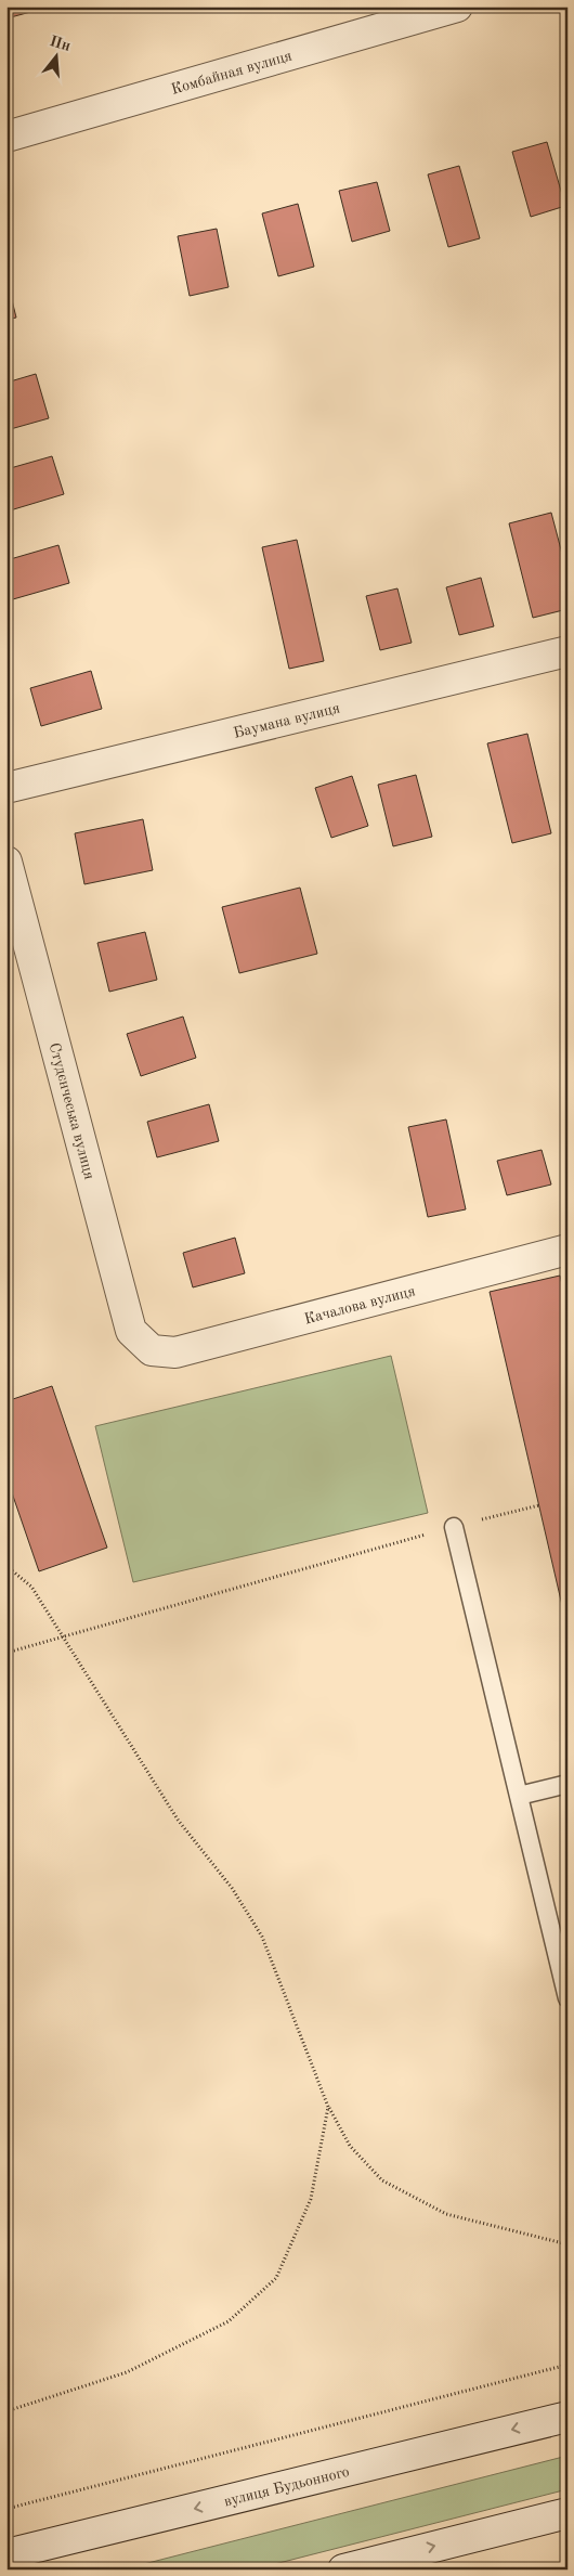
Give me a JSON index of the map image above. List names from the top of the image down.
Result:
{
  "streets": {
    "street": [
      "Комбайная вулиця",
      "Баумана вулиця",
      "Студєнчеська вулиця",
      "Качалова вулиця",
      "вулиця Будьонного"
    ]
  },
  "crossings": [
    ["Студєнчеська вулиця", "Качалова вулиця"]
  ],
  "north": "top"
}
